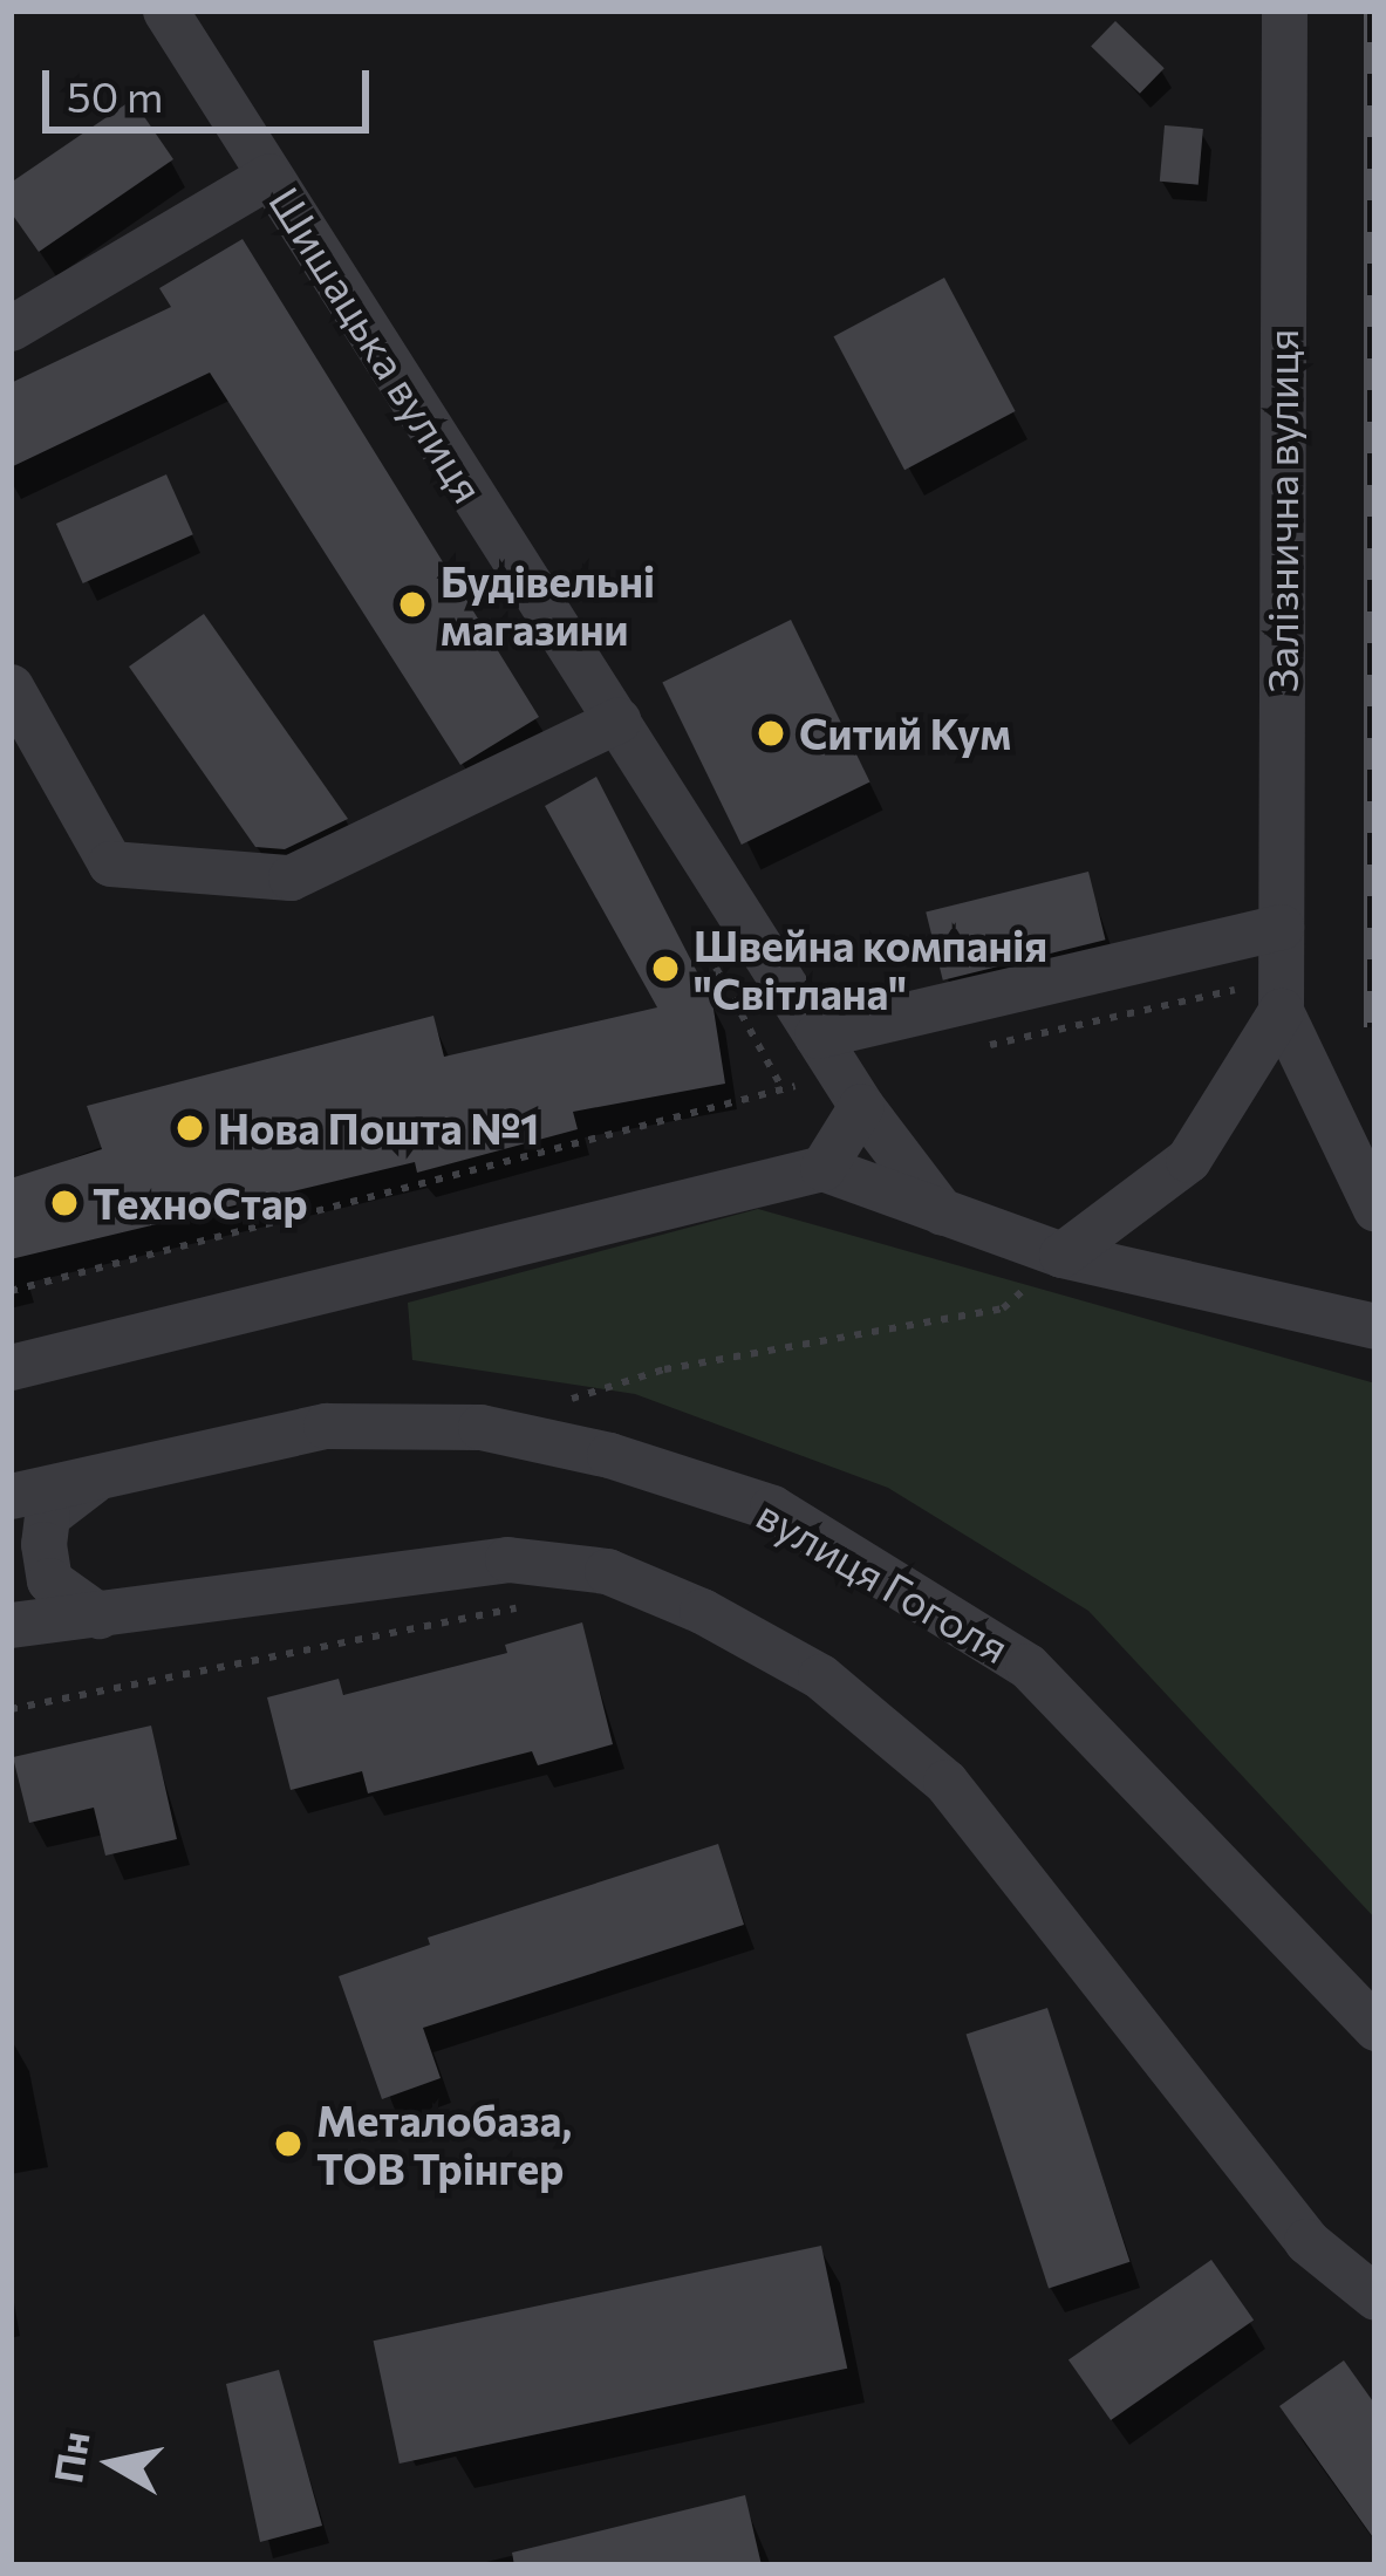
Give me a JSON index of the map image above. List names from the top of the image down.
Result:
{
  "streets": {
    "street": ["Шишацька вулиця", "Залізнична вулиця", "вулиця Гоголя"]
  },
  "places": [
    "Будівельні магазини",
    "Ситий Кум",
    "Швейна компанія \"Світлана\"",
    "Нова Пошта №1",
    "ТехноСтар",
    "Металобаза, ТОВ Трінгер"
  ],
  "scale_bar": "50 m",
  "north": "left"
}
